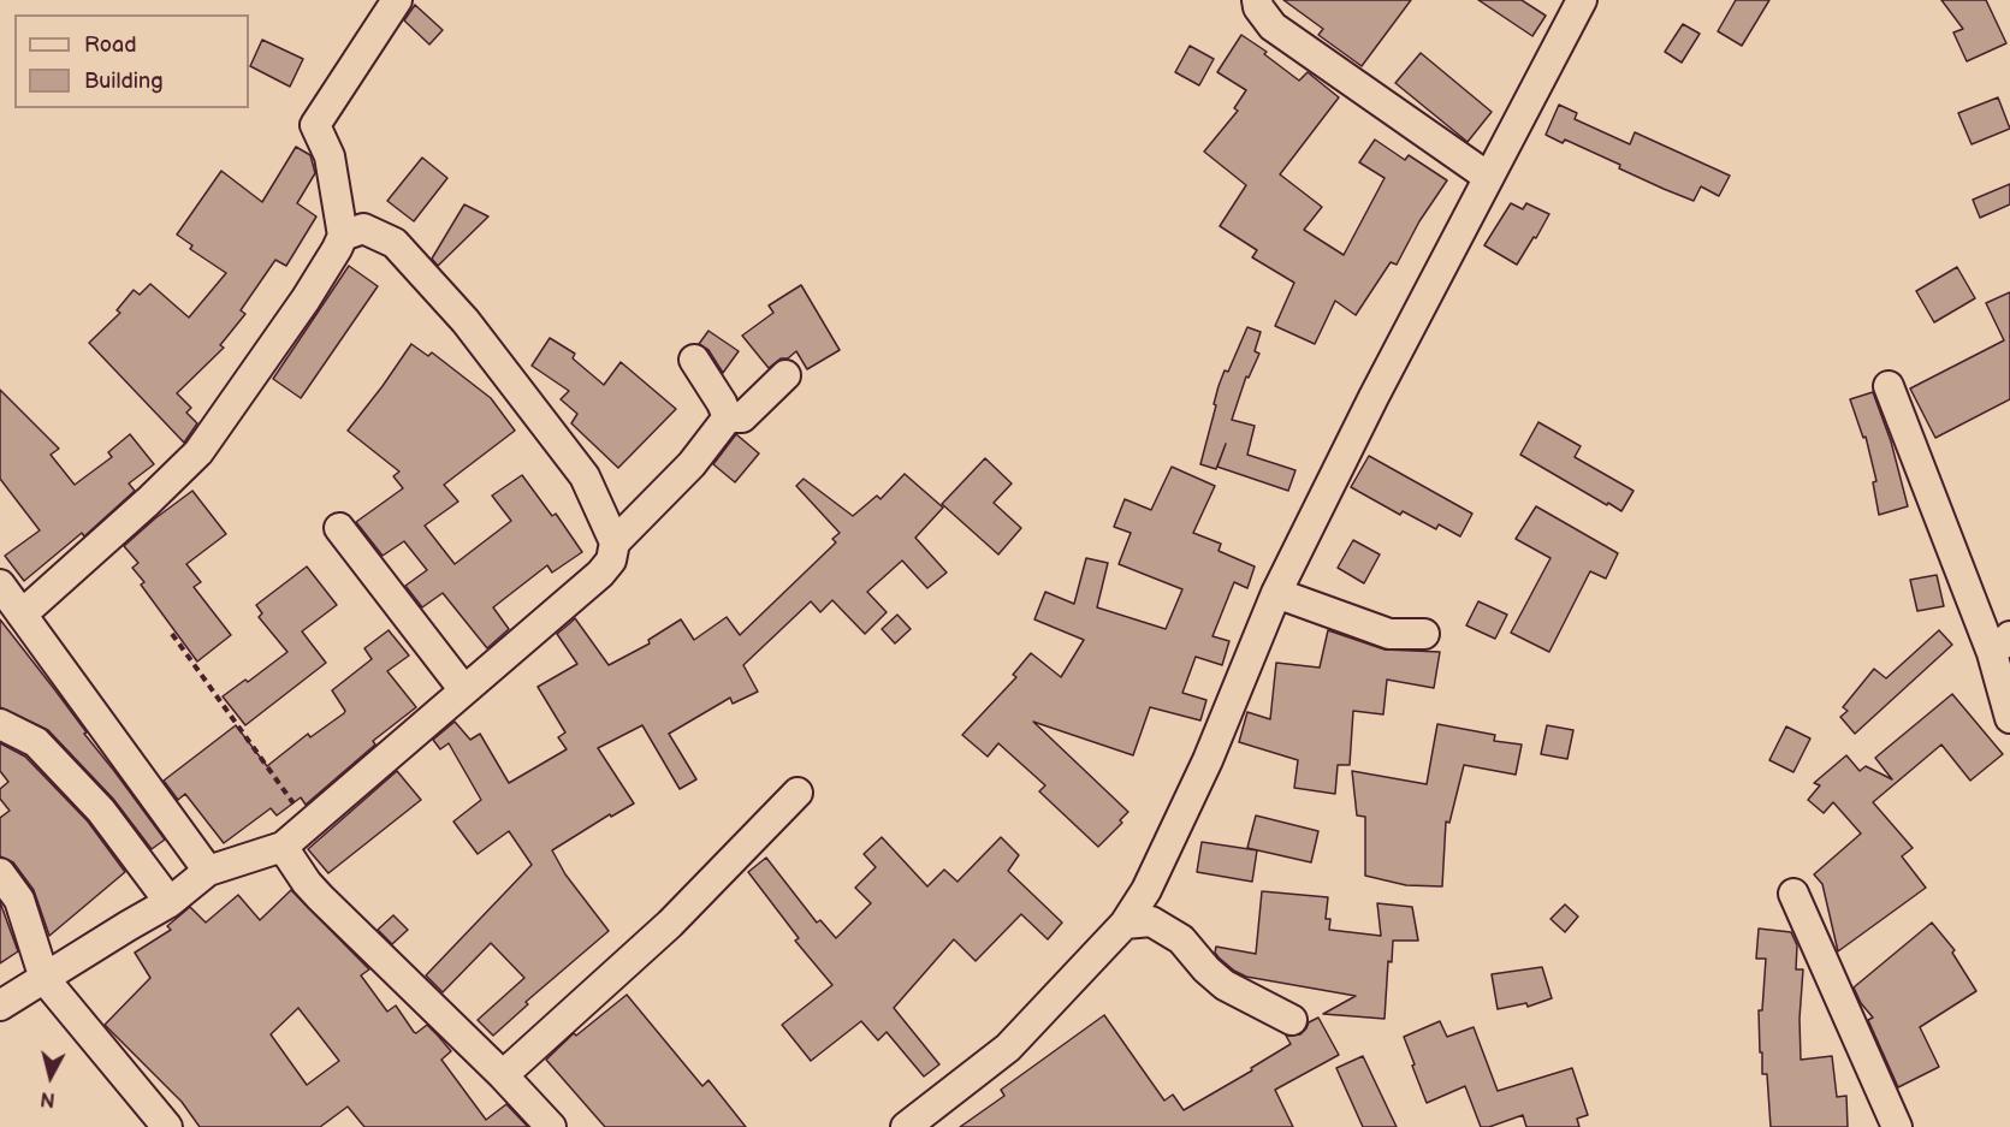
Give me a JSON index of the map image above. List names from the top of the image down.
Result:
{
  "legend": ["Road", "Building"],
  "north": "bottom"
}
